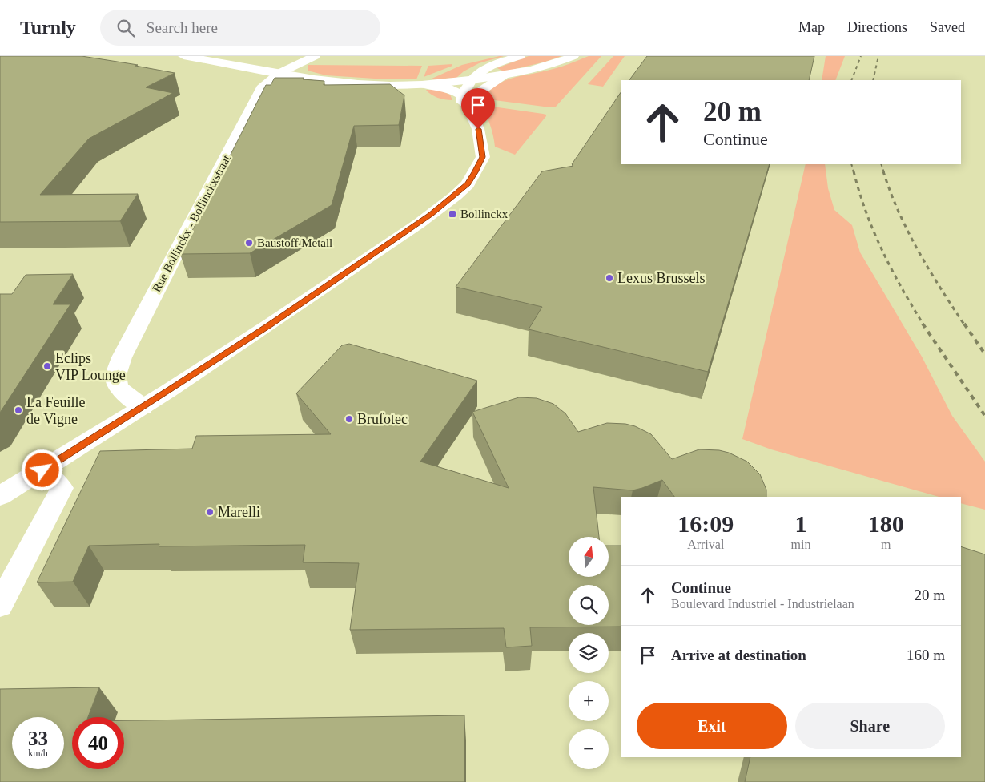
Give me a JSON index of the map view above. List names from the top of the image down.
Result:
{
  "streets": {
    "main road": ["Rue Bollinckx - Bollinckxstraat"]
  },
  "places": {
    "transit": ["Bollinckx"],
    "other": [
      "Baustoff Metall",
      "Lexus Brussels",
      "Eclips VIP Lounge",
      "La Feuille de Vigne",
      "Brufotec",
      "Marelli"
    ]
  },
  "north": "top",
  "page": {
    "header": "Turnly",
    "search": "Search here",
    "nav": ["Map", "Directions", "Saved"],
    "turn": ["20 m", "Continue"],
    "eta": [
      "16:09",
      "Arrival",
      "1",
      "min",
      "180",
      "m"
    ],
    "map_buttons": ["+", "−"],
    "list": [
      {
        "name": "Continue",
        "note": "Boulevard Industriel - Industrielaan",
        "value": "20 m"
      },
      {
        "name": "Arrive at destination",
        "value": "160 m"
      }
    ],
    "buttons": ["Exit", "Share"],
    "speed": "33 km/h",
    "limit": "40"
  }
}
